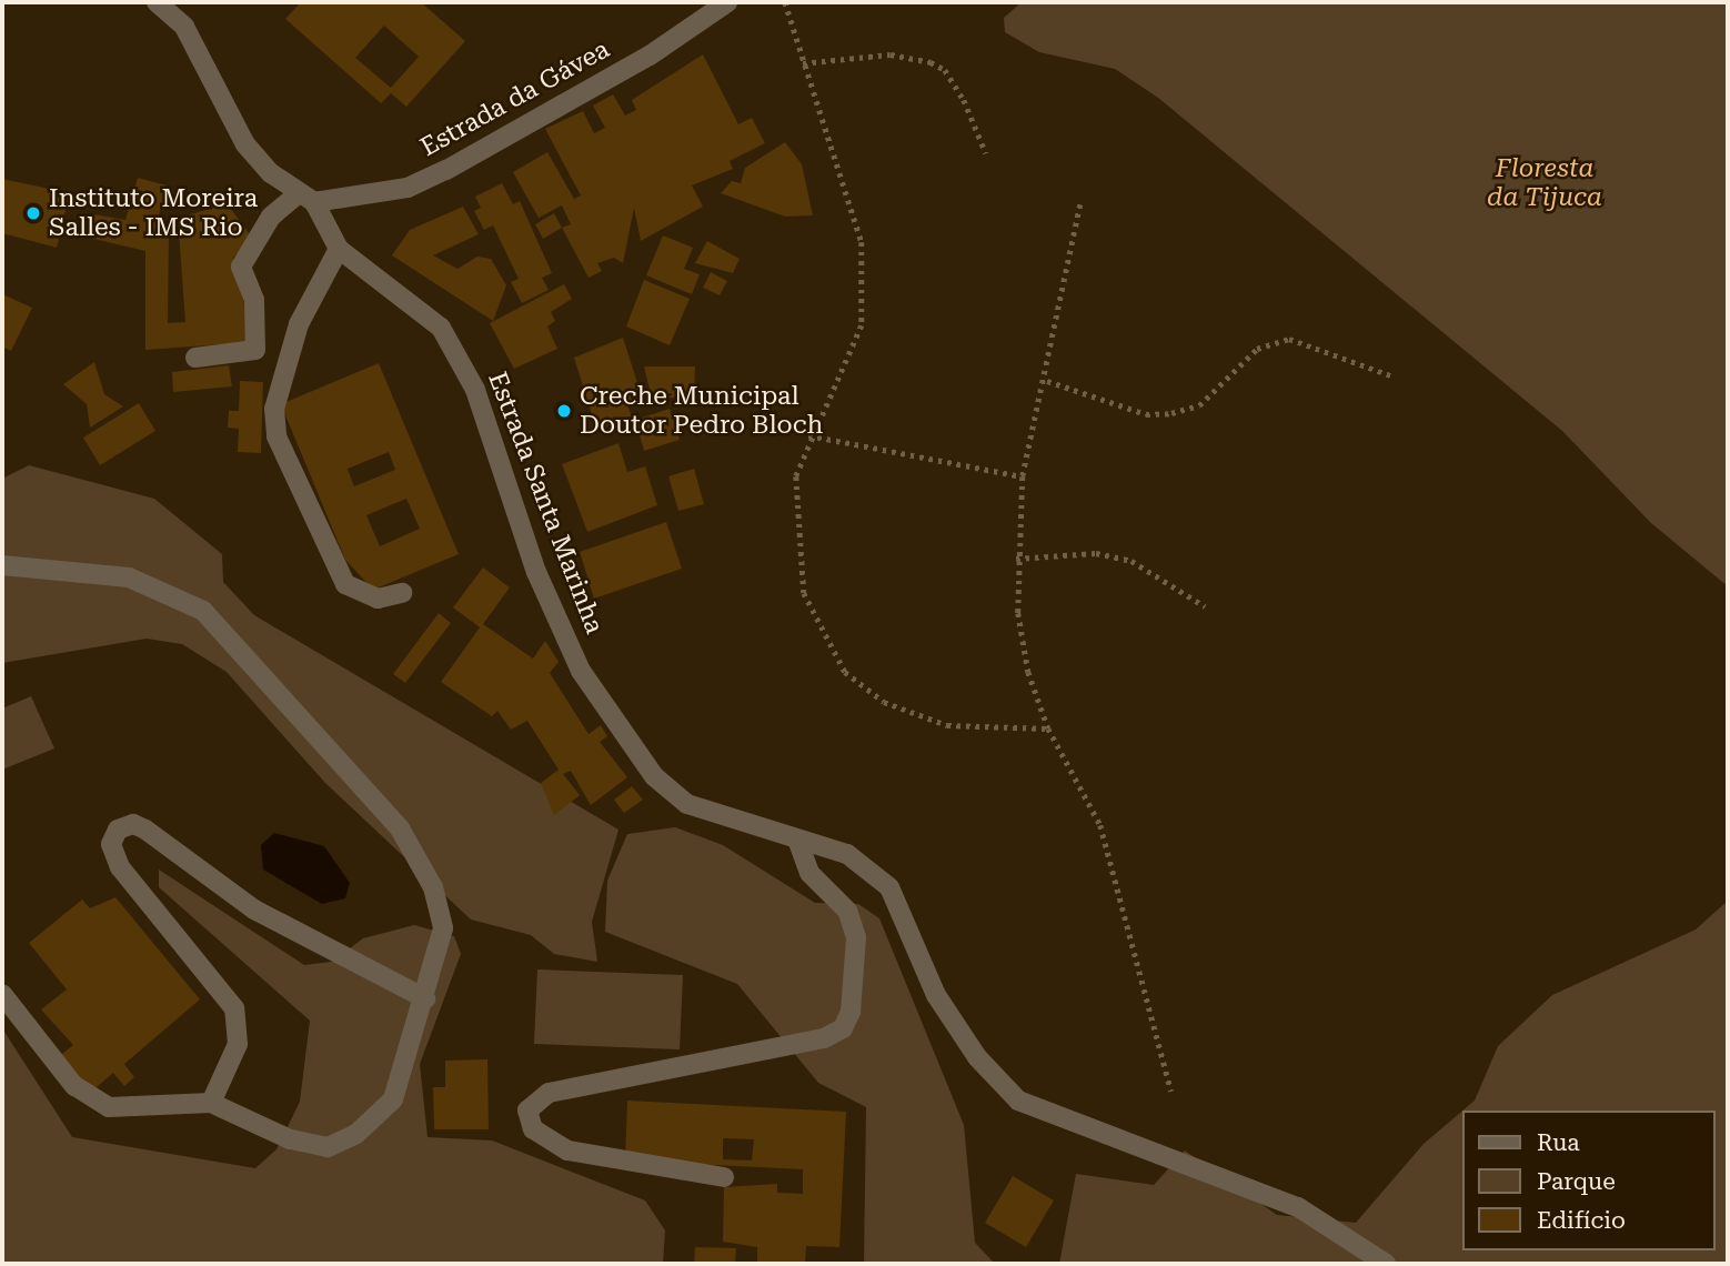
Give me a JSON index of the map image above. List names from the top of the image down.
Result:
{
  "streets": {
    "street": ["Estrada da Gávea", "Estrada Santa Marinha"]
  },
  "crossings": [
    ["Estrada da Gávea", "Estrada Santa Marinha"]
  ],
  "parks": ["Floresta da Tijuca"],
  "places": ["Instituto Moreira Salles - IMS Rio", "Creche Municipal Doutor Pedro Bloch"],
  "legend": ["Rua", "Parque", "Edifício"]
}
